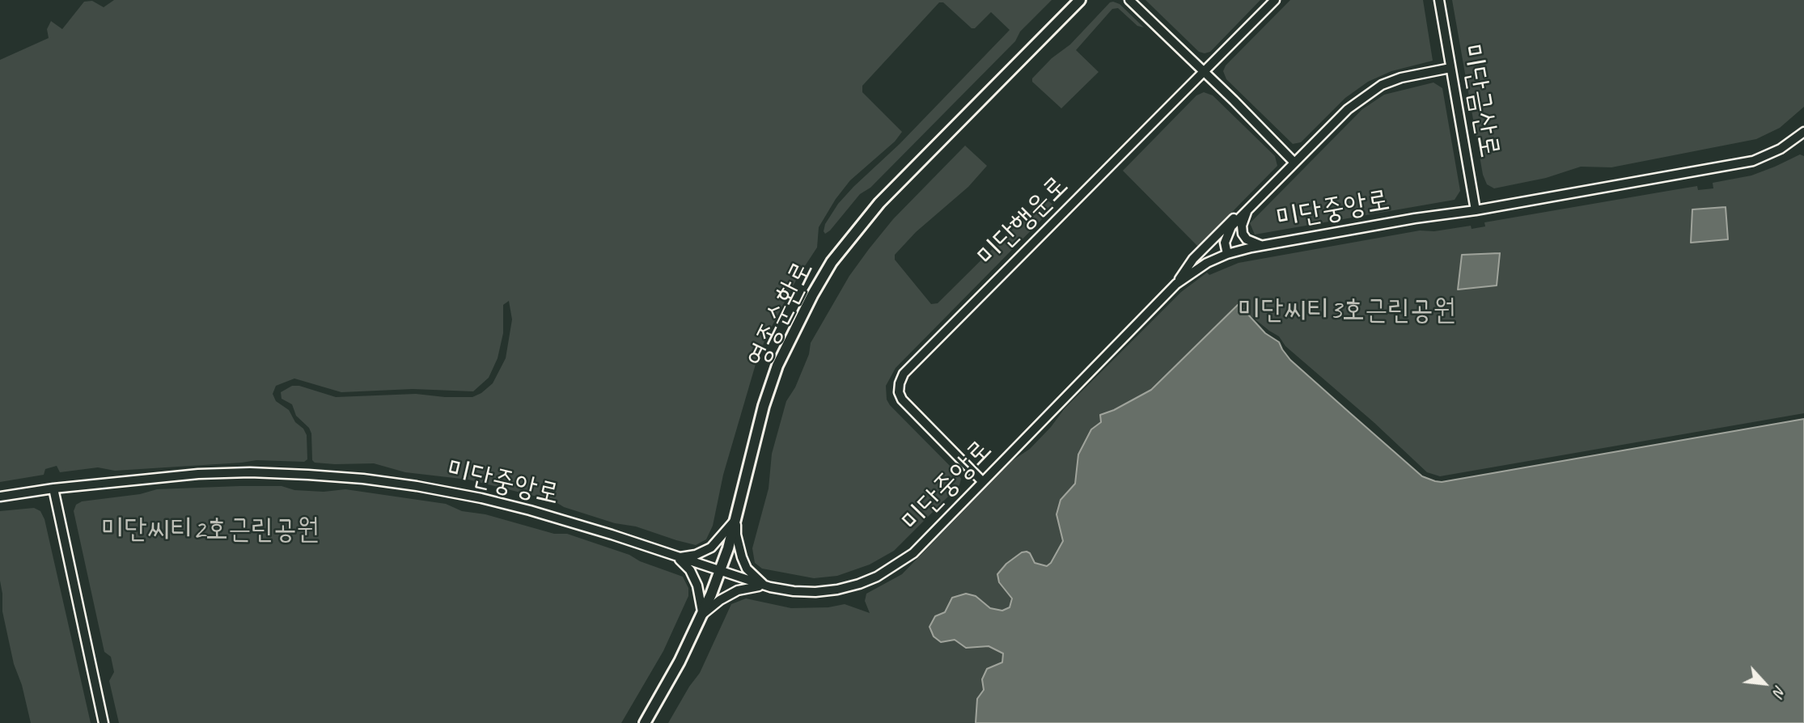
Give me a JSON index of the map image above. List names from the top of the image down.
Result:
{
  "streets": {
    "main road": ["영종순환로"],
    "street": ["미단금산로", "미단중앙로", "미단행운로"]
  },
  "crossings": [
    ["미단금산로", "미단중앙로"],
    ["미단중앙로", "미단행운로"],
    ["미단중앙로", "영종순환로"]
  ],
  "parks": ["미단씨티3호근린공원", "미단씨티2호근린공원"],
  "north": "bottom right"
}
